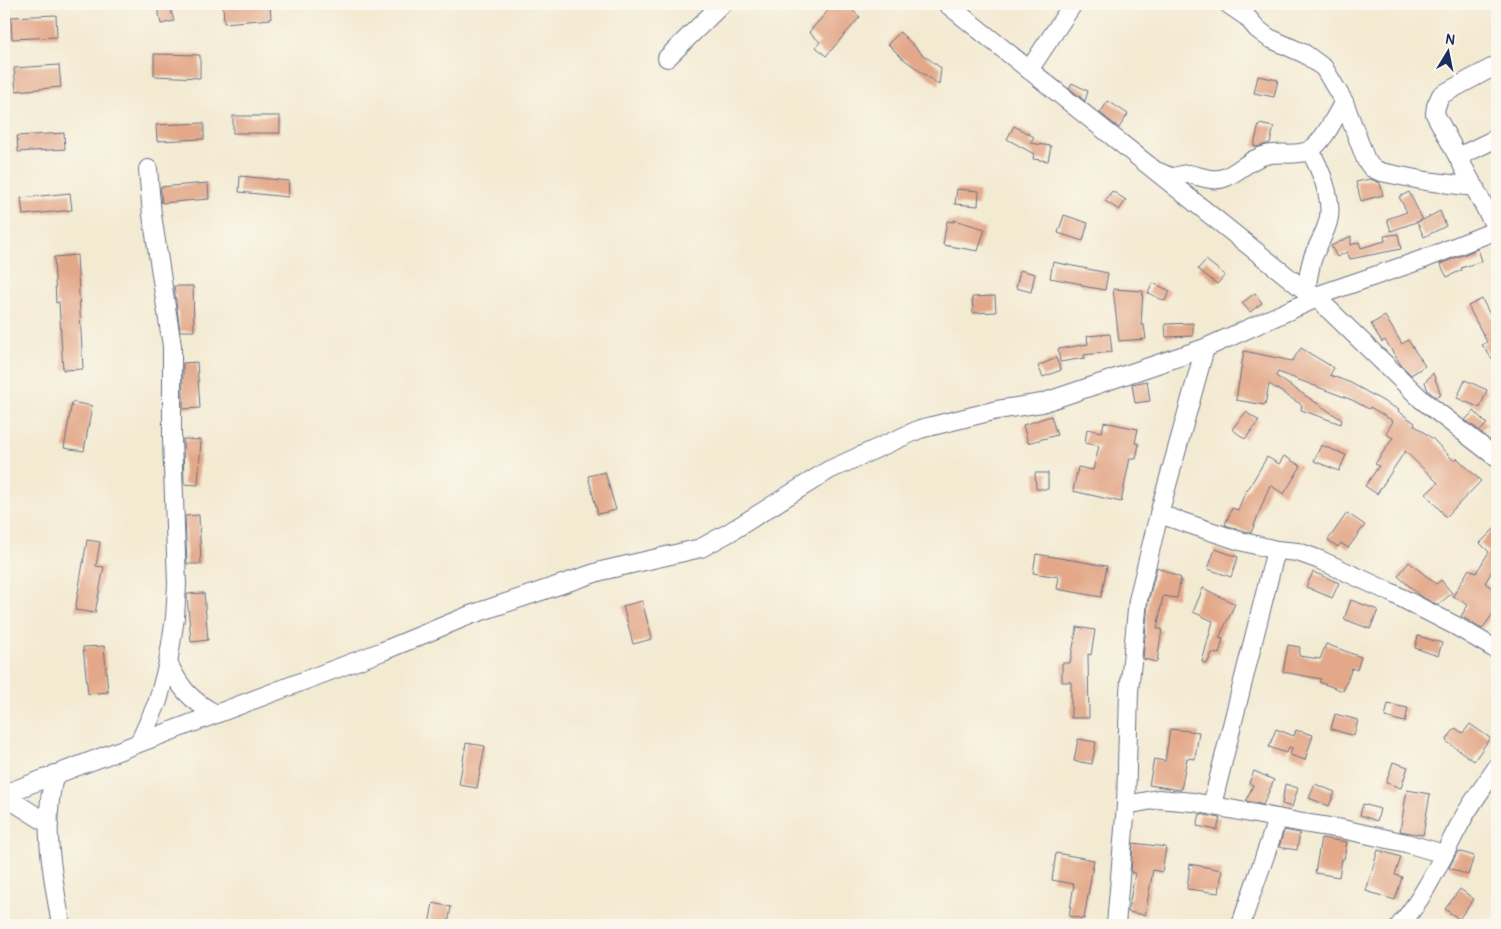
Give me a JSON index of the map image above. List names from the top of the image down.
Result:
{
  "north": "top"
}
